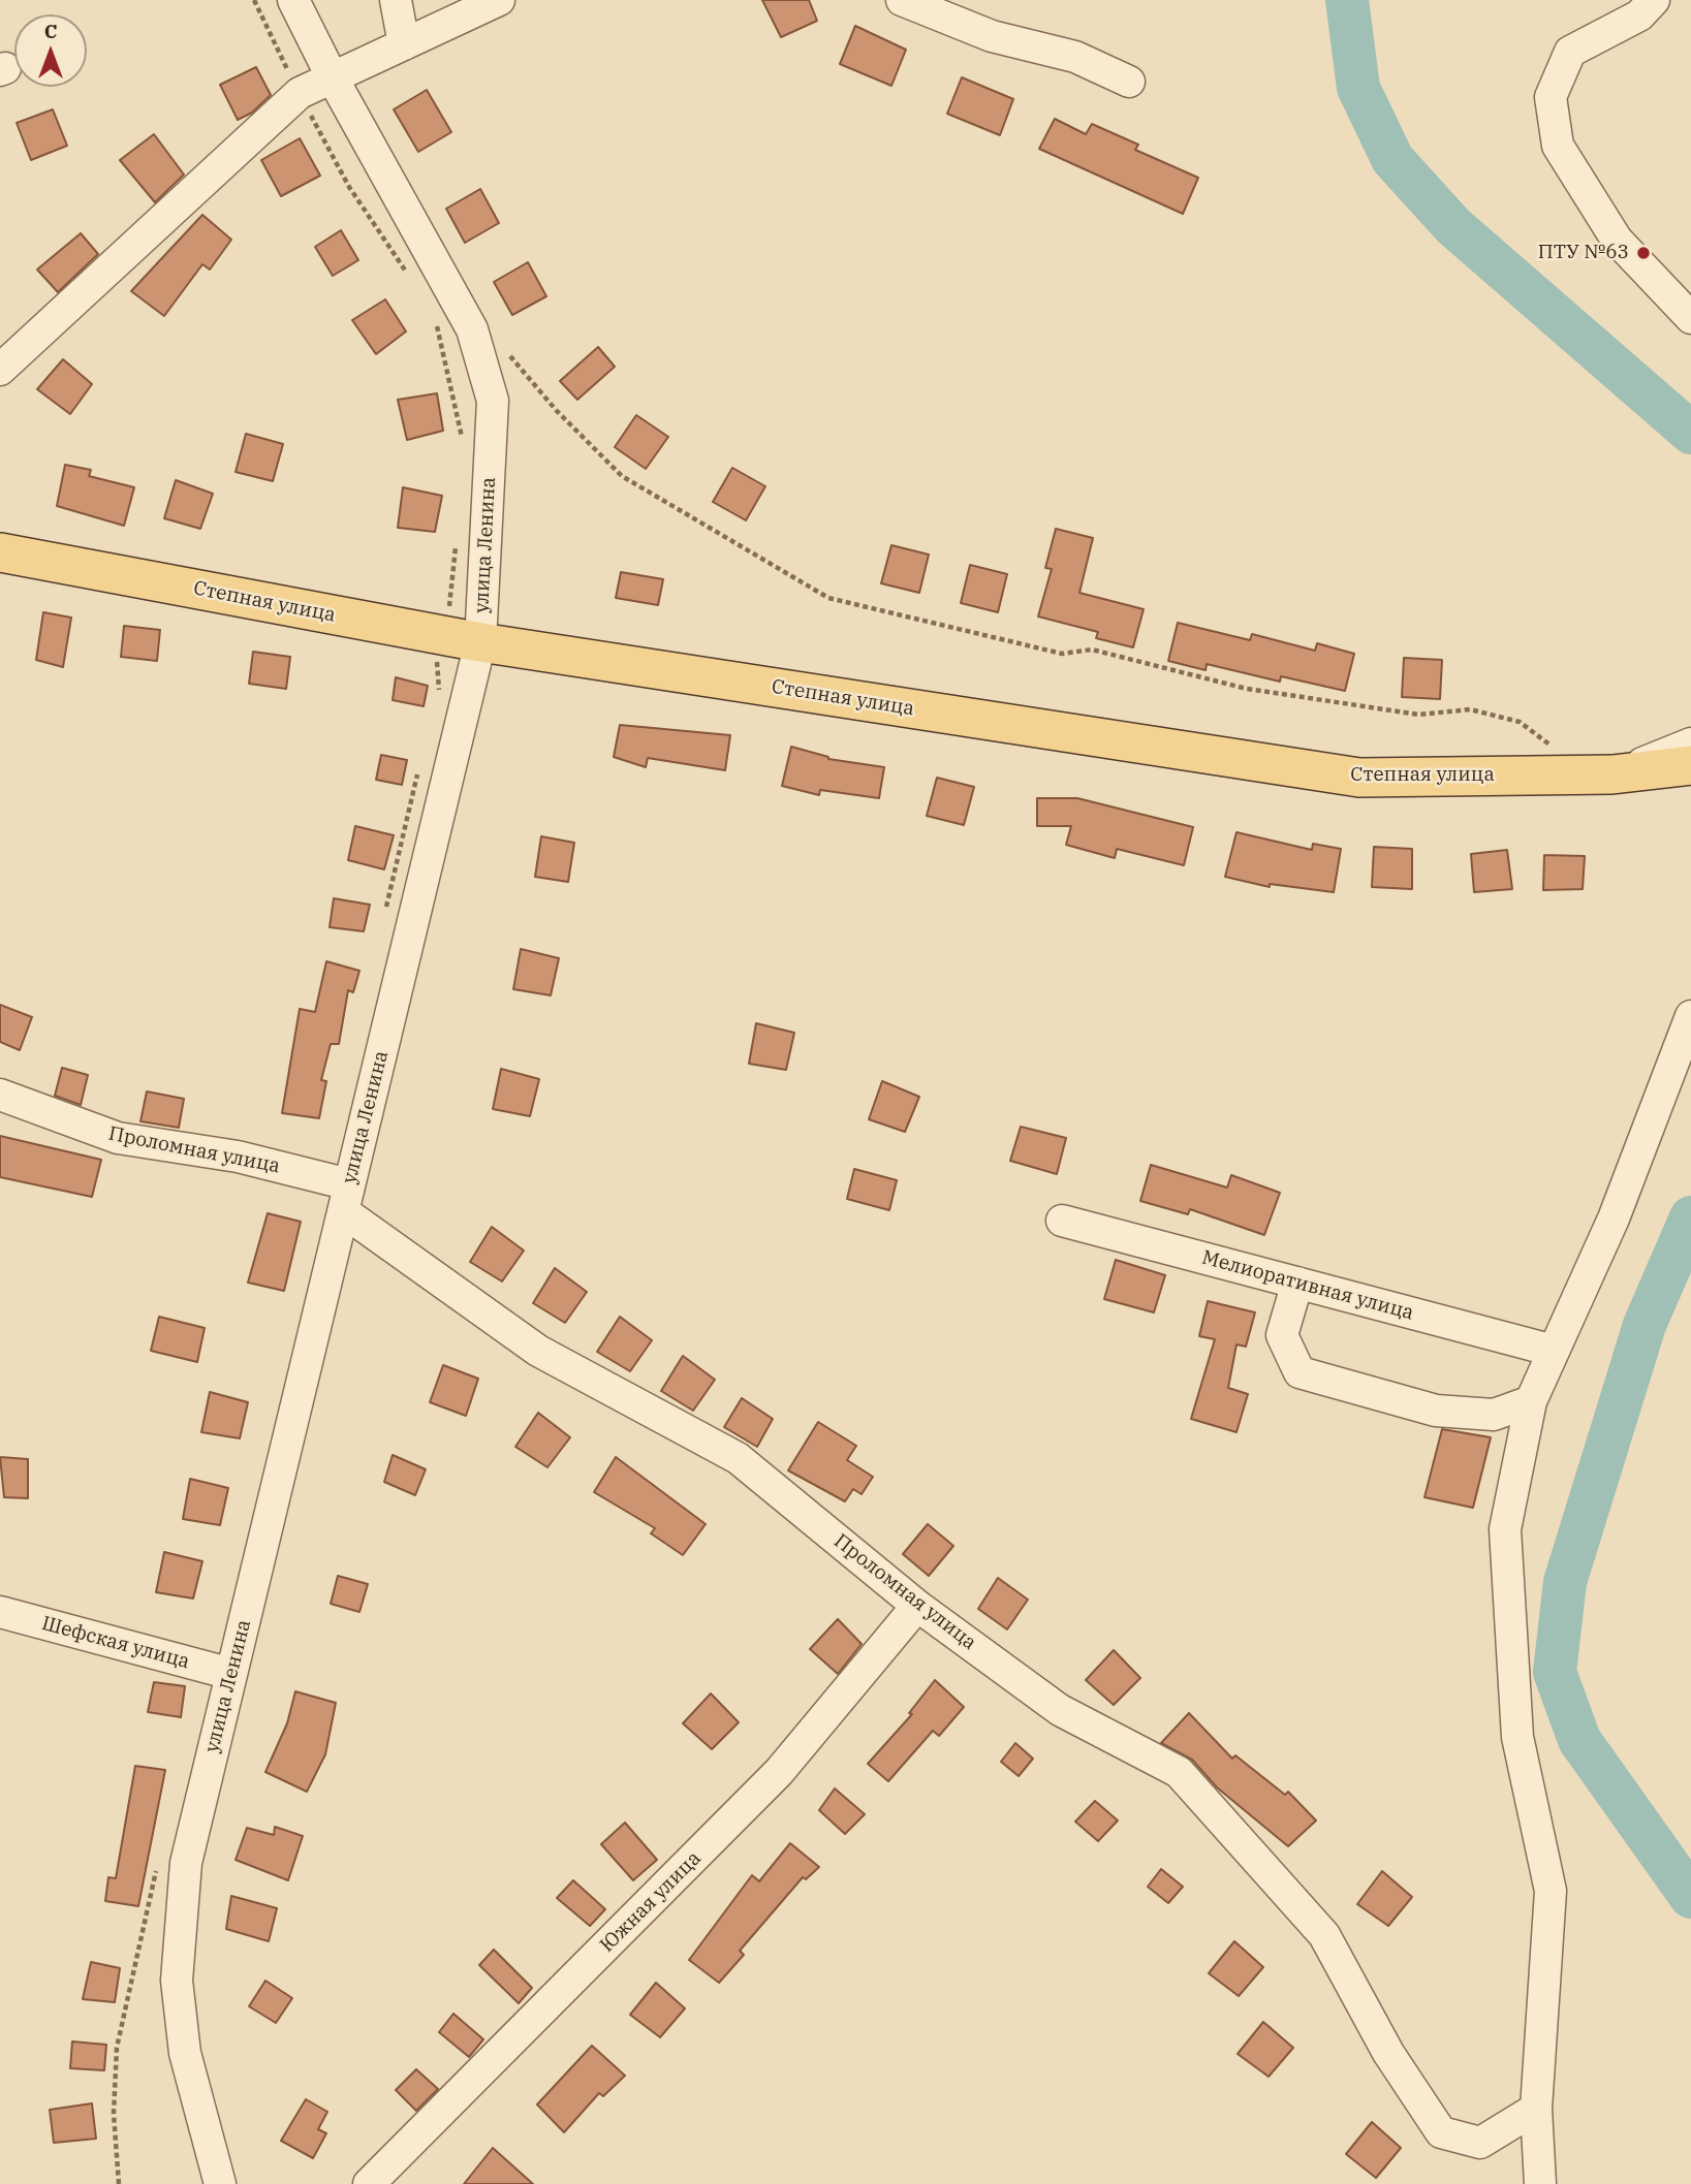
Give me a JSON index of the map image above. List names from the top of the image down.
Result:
{
  "streets": {
    "main road": ["Степная улица"],
    "street": [
      "улица Ленина",
      "Проломная улица",
      "Мелиоративная улица",
      "Шефская улица",
      "Южная улица"
    ]
  },
  "crossings": [
    ["улица Ленина", "Степная улица"],
    ["улица Ленина", "Проломная улица"],
    ["улица Ленина", "Шефская улица"],
    ["Проломная улица", "Южная улица"]
  ],
  "places": ["ПТУ №63"],
  "north": "top"
}
